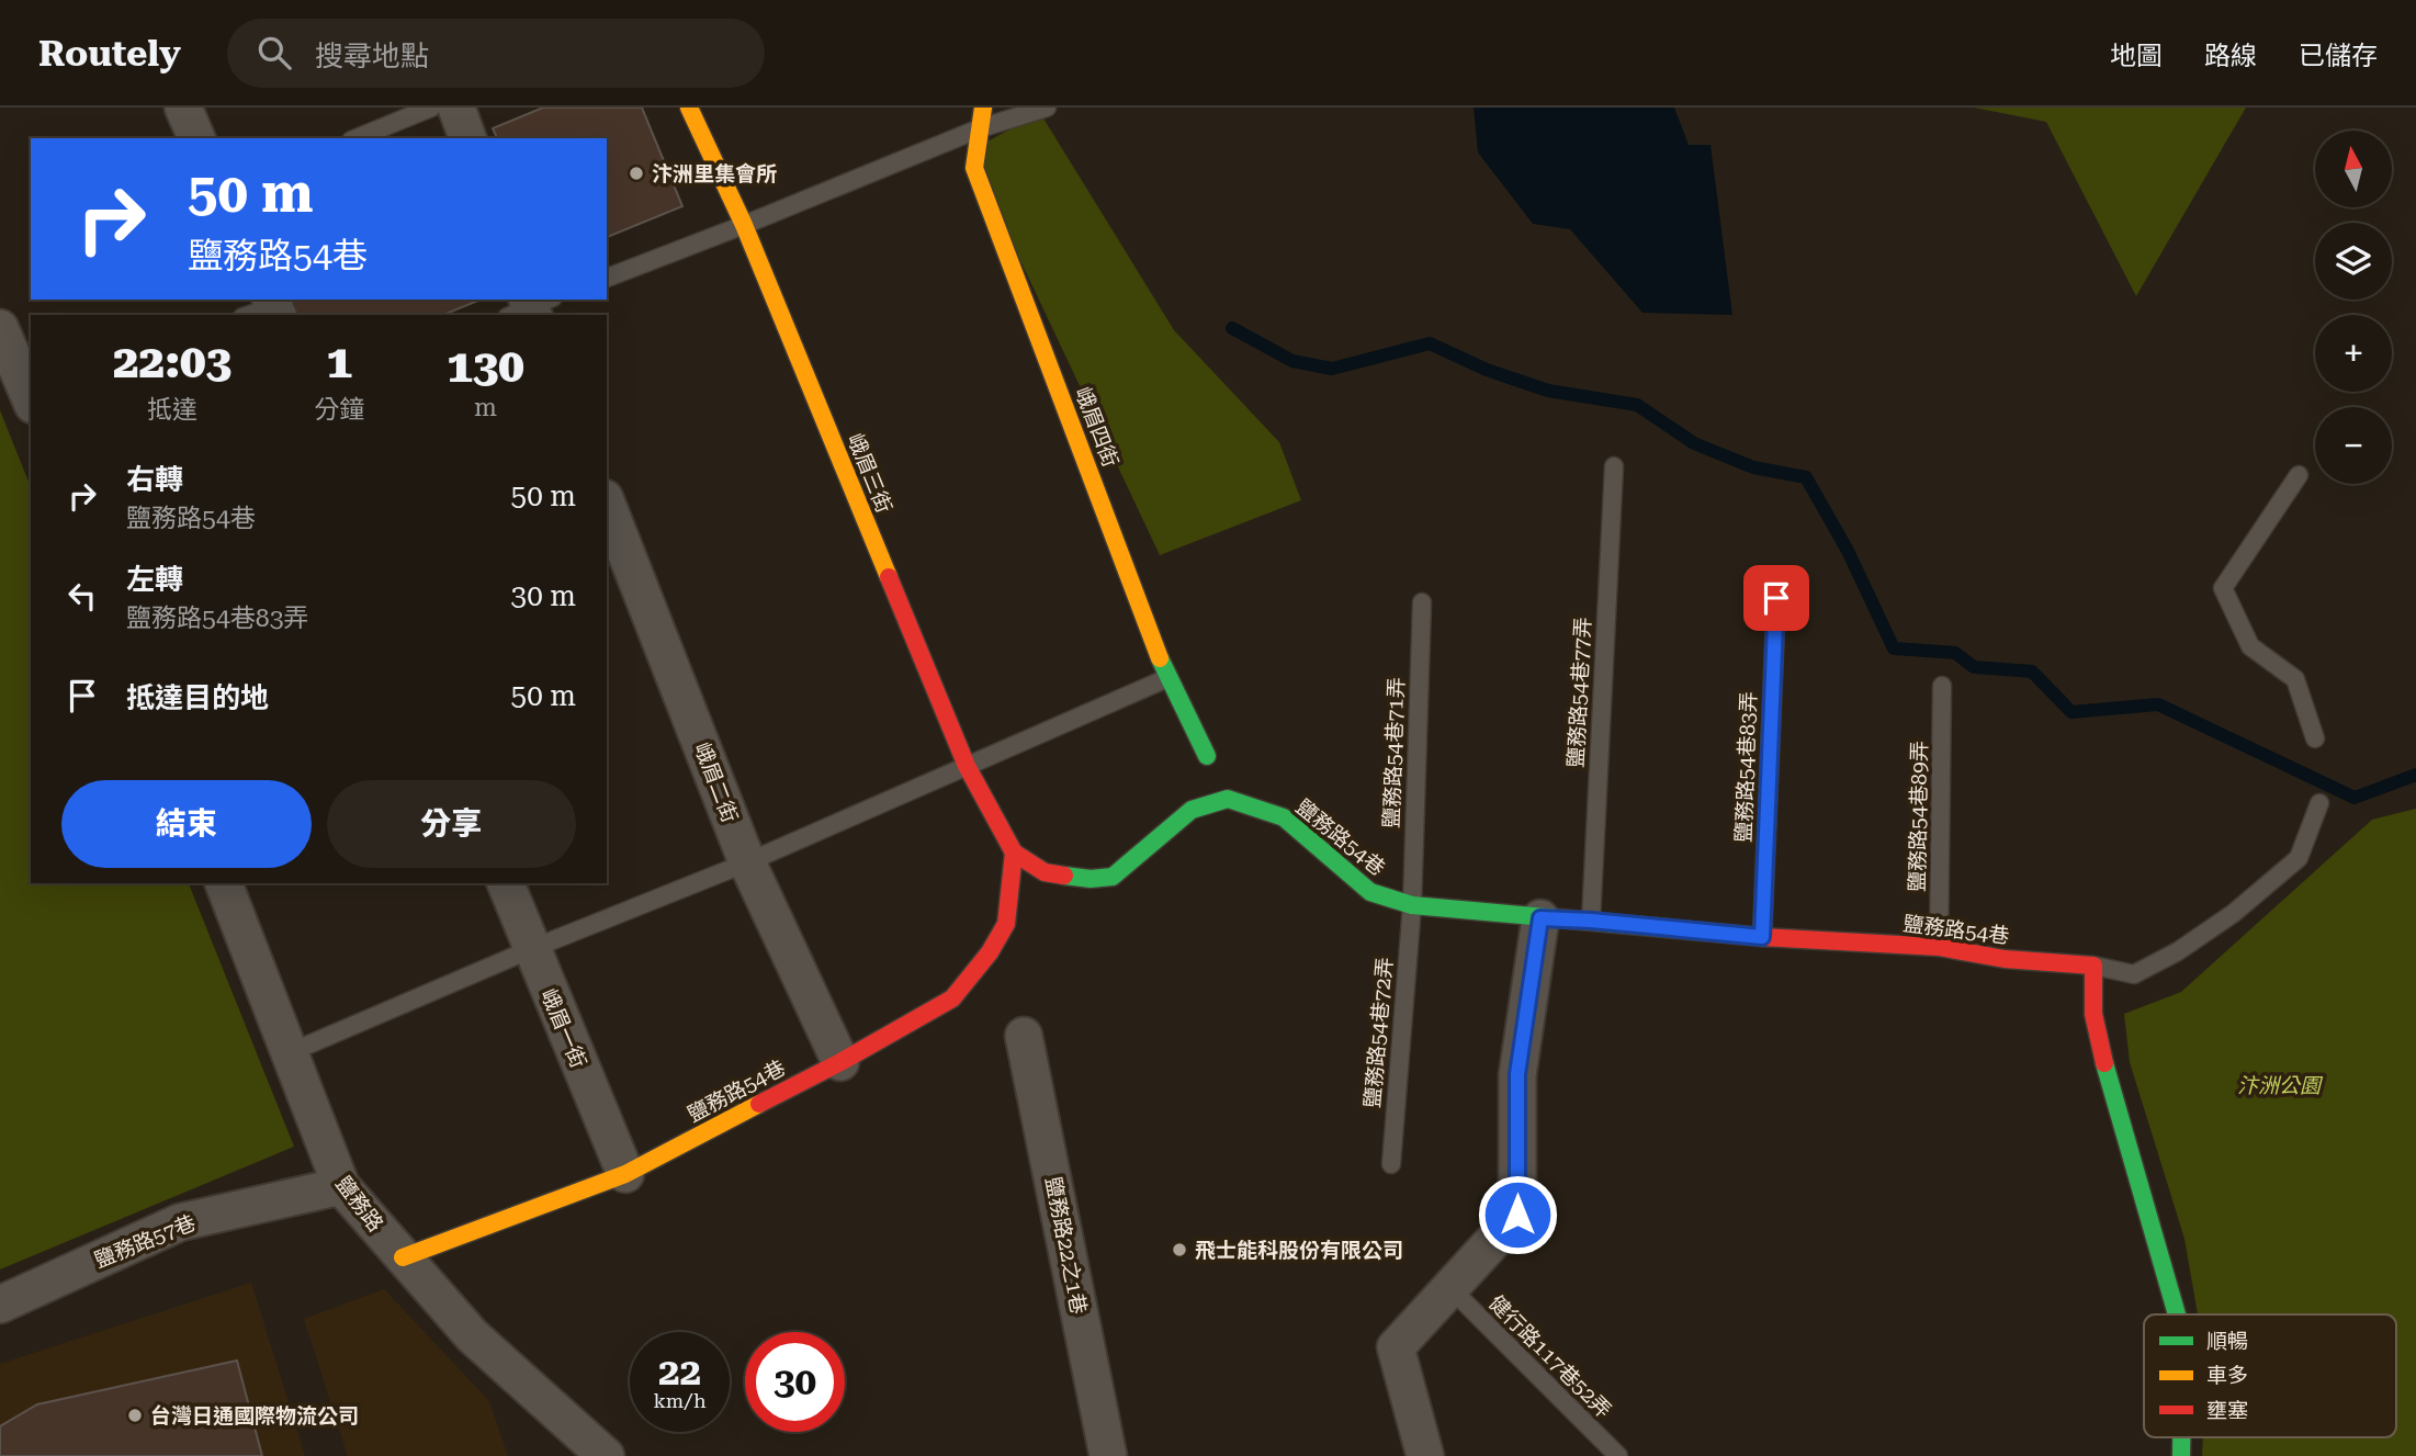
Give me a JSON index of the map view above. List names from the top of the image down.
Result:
{
  "streets": {
    "street": [
      "峨眉四街",
      "峨眉三街",
      "峨眉二街",
      "鹽務路54巷",
      "峨眉一街",
      "鹽務路",
      "鹽務路57巷",
      "鹽務路22之1巷"
    ],
    "lane": [
      "鹽務路54巷77弄",
      "鹽務路54巷71弄",
      "鹽務路54巷83弄",
      "鹽務路54巷89弄",
      "鹽務路54巷72弄",
      "健行路117巷52弄"
    ]
  },
  "crossings": [
    ["峨眉三街", "鹽務路54巷"],
    ["鹽務路54巷77弄", "鹽務路54巷"],
    ["鹽務路54巷71弄", "鹽務路54巷"],
    ["鹽務路54巷71弄", "鹽務路54巷72弄"],
    ["鹽務路54巷83弄", "鹽務路54巷"],
    ["峨眉二街", "鹽務路54巷"],
    ["鹽務路54巷89弄", "鹽務路54巷"],
    ["鹽務路54巷", "峨眉一街"],
    ["鹽務路54巷", "鹽務路54巷72弄"],
    ["鹽務路54巷", "鹽務路"],
    ["鹽務路", "鹽務路57巷"]
  ],
  "parks": ["汴洲公園"],
  "places": ["汴洲里集會所", "飛士能科股份有限公司", "台灣日通國際物流公司"],
  "legend": ["順暢", "車多", "壅塞"],
  "north": "top",
  "page": {
    "header": "Routely",
    "search": "搜尋地點",
    "nav": ["地圖", "路線", "已儲存"],
    "map_buttons": ["+", "−"],
    "turn": ["50 m", "鹽務路54巷"],
    "eta": [
      "22:03",
      "抵達",
      "1",
      "分鐘",
      "130",
      "m"
    ],
    "list": [
      {
        "name": "右轉",
        "note": "鹽務路54巷",
        "value": "50 m"
      },
      {
        "name": "左轉",
        "note": "鹽務路54巷83弄",
        "value": "30 m"
      },
      {
        "name": "抵達目的地",
        "value": "50 m"
      }
    ],
    "buttons": ["結束", "分享"],
    "speed": "22 km/h",
    "limit": "30"
  }
}
